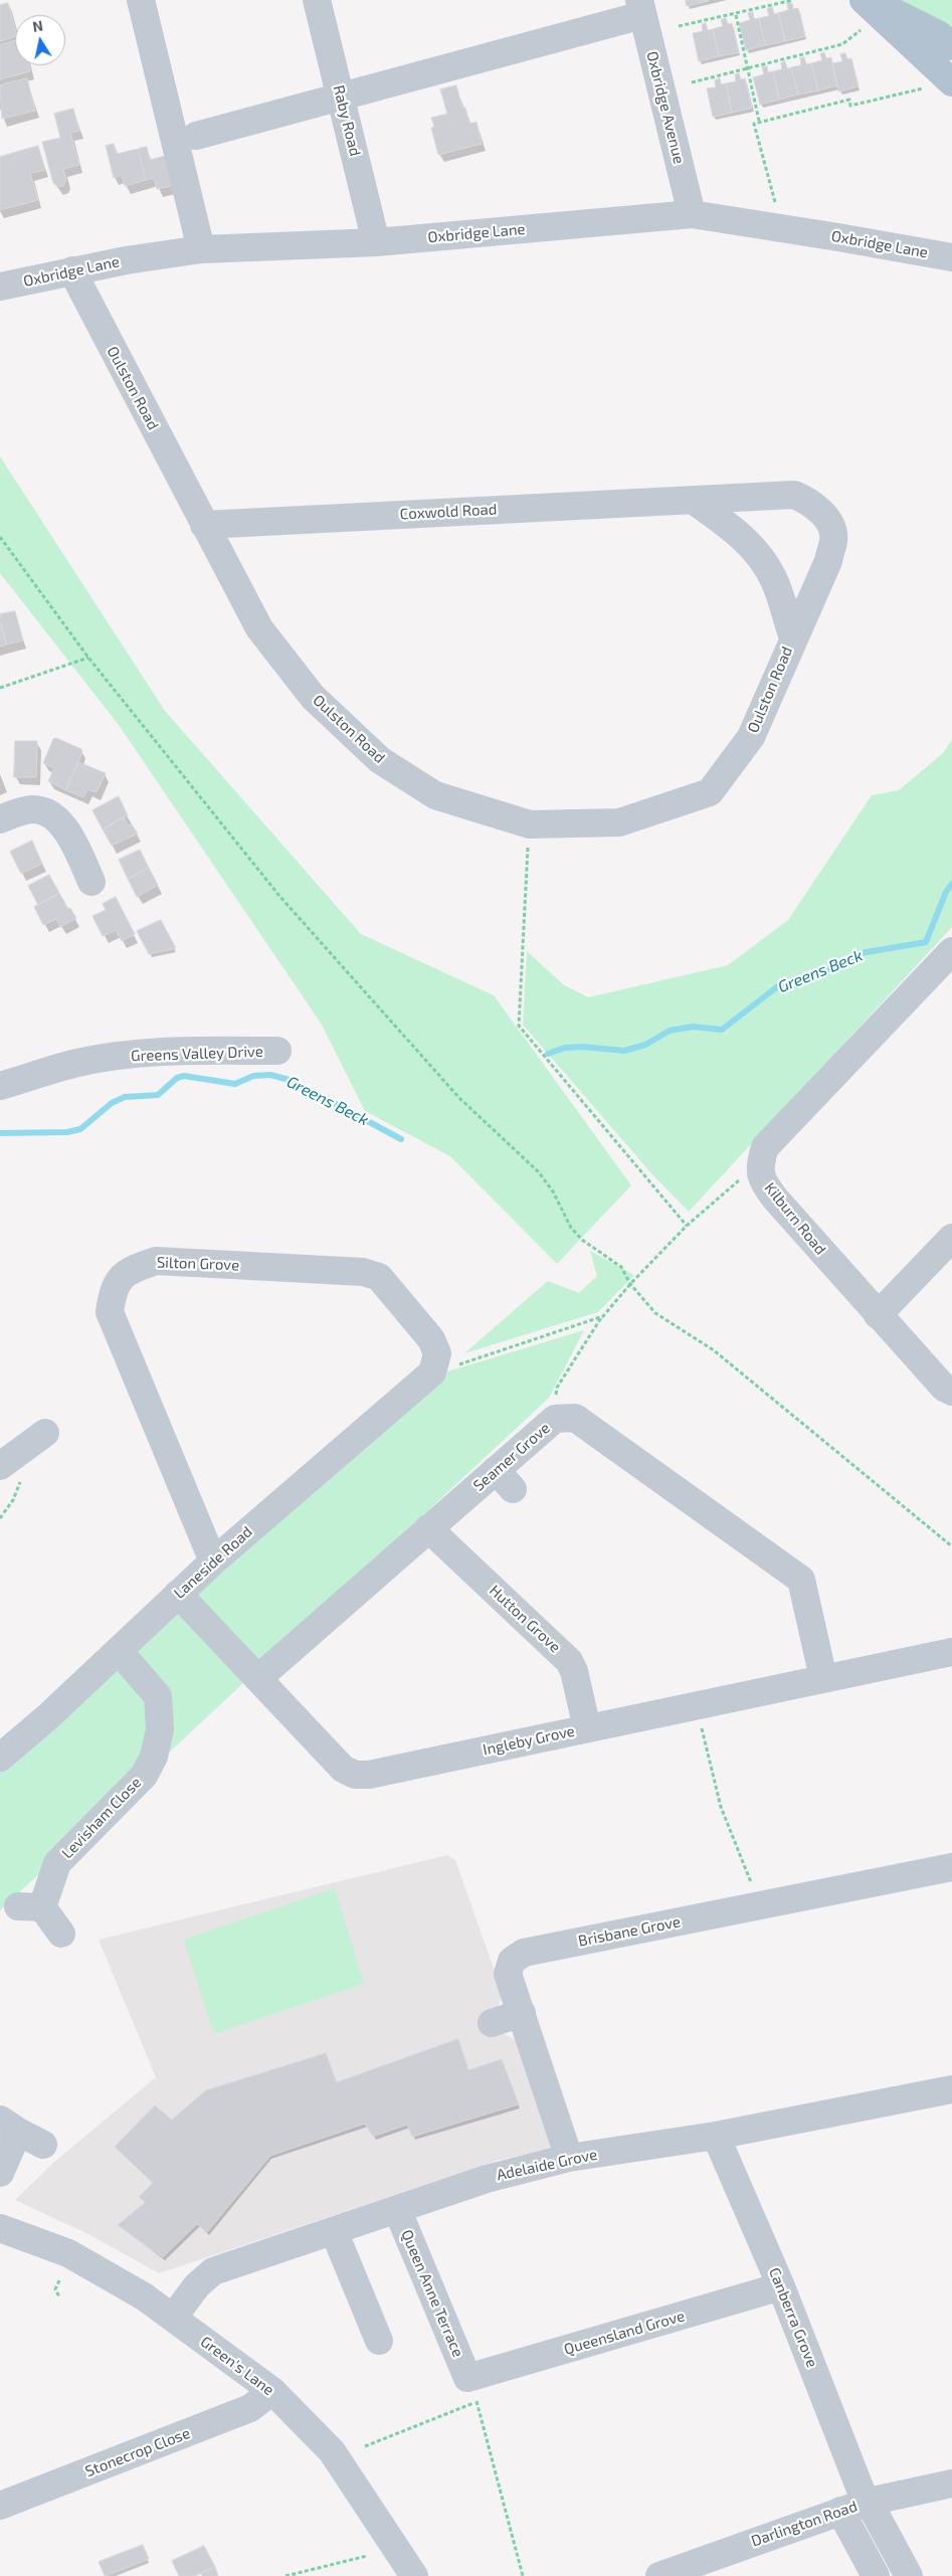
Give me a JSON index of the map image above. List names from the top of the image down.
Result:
{
  "streets": {
    "street": [
      "Oxbridge Avenue",
      "Raby Road",
      "Oxbridge Lane",
      "Oulston Road",
      "Coxwold Road",
      "Greens Valley Drive",
      "Kilburn Road",
      "Silton Grove",
      "Seamer Grove",
      "Laneside Road",
      "Hutton Grove",
      "Ingleby Grove",
      "Levisham Close",
      "Brisbane Grove",
      "Adelaide Grove",
      "Queen Anne Terrace",
      "Canberra Grove",
      "Queensland Grove",
      "Green's Lane",
      "Stonecrop Close",
      "Darlington Road"
    ]
  },
  "crossings": [
    ["Oxbridge Avenue", "Oxbridge Lane"],
    ["Raby Road", "Oxbridge Lane"],
    ["Oxbridge Lane", "Oulston Road"],
    ["Oulston Road", "Coxwold Road"],
    ["Silton Grove", "Laneside Road"],
    ["Seamer Grove", "Hutton Grove"],
    ["Seamer Grove", "Ingleby Grove"],
    ["Laneside Road", "Ingleby Grove"],
    ["Laneside Road", "Levisham Close"],
    ["Hutton Grove", "Ingleby Grove"],
    ["Brisbane Grove", "Adelaide Grove"],
    ["Adelaide Grove", "Queen Anne Terrace"],
    ["Adelaide Grove", "Canberra Grove"],
    ["Adelaide Grove", "Green's Lane"],
    ["Queen Anne Terrace", "Queensland Grove"],
    ["Canberra Grove", "Queensland Grove"],
    ["Canberra Grove", "Darlington Road"],
    ["Green's Lane", "Stonecrop Close"]
  ],
  "water": ["Greens Beck"],
  "north": "top"
}
